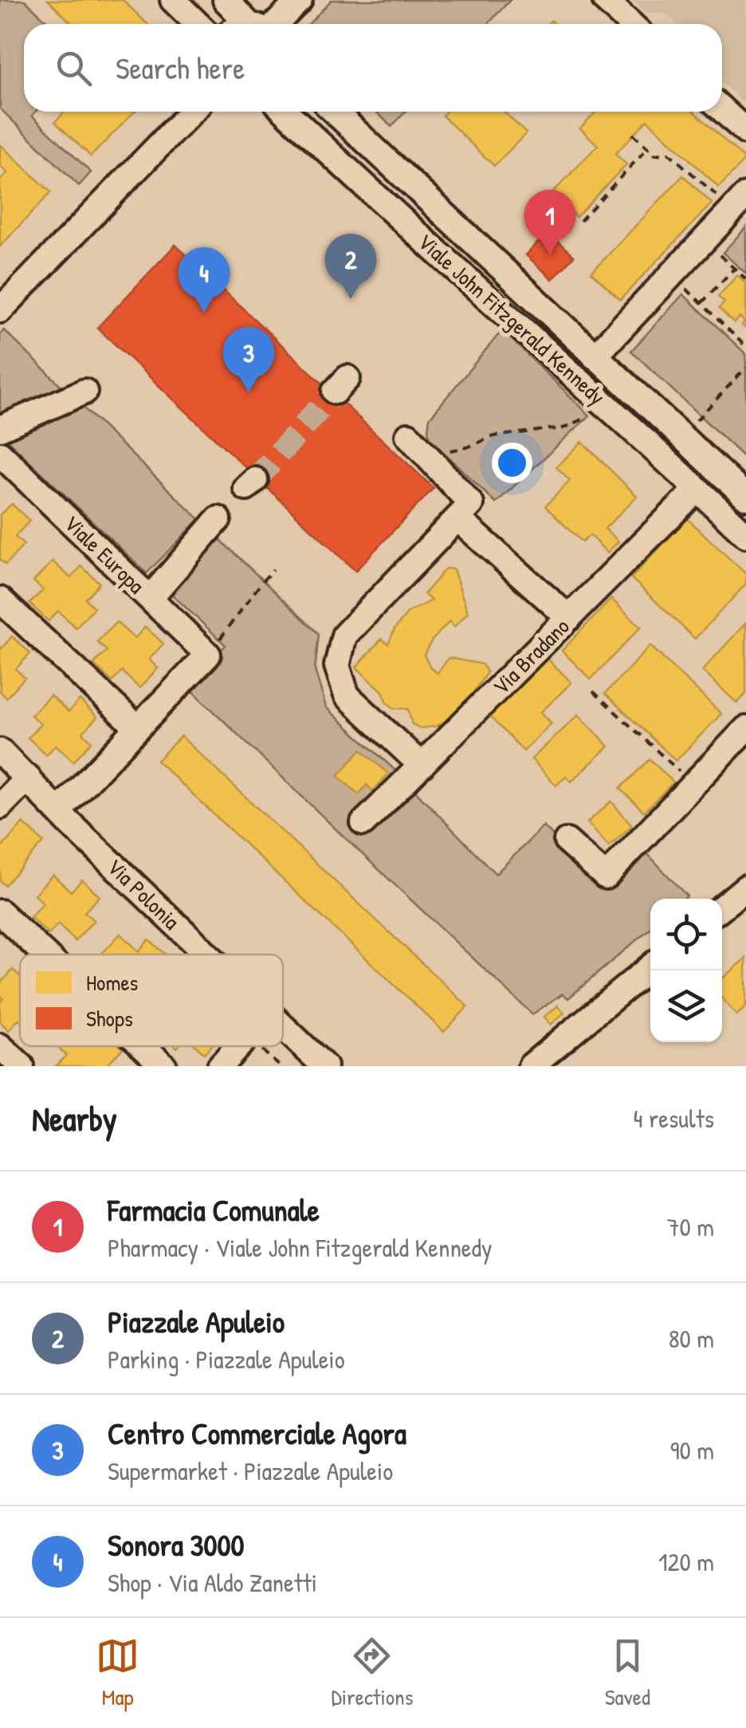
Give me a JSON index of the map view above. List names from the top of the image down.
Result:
{
  "streets": {
    "street": [
      "Viale John Fitzgerald Kennedy",
      "Viale Europa",
      "Via Bradano",
      "Via Polonia"
    ]
  },
  "crossings": [
    ["Viale John Fitzgerald Kennedy", "Via Bradano"]
  ],
  "legend": ["Homes", "Shops"],
  "page": {
    "search": "Search here",
    "pins": [
      "1",
      "2",
      "4",
      "3"
    ],
    "heading": ["Nearby", "4 results"],
    "list": [
      {
        "mark": "1",
        "name": "Farmacia Comunale",
        "note": "Pharmacy · Viale John Fitzgerald Kennedy",
        "value": "70 m"
      },
      {
        "mark": "2",
        "name": "Piazzale Apuleio",
        "note": "Parking · Piazzale Apuleio",
        "value": "80 m"
      },
      {
        "mark": "3",
        "name": "Centro Commerciale Agora",
        "note": "Supermarket · Piazzale Apuleio",
        "value": "90 m"
      },
      {
        "mark": "4",
        "name": "Sonora 3000",
        "note": "Shop · Via Aldo Zanetti",
        "value": "120 m"
      }
    ],
    "nav": ["Map", "Directions", "Saved"]
  }
}
